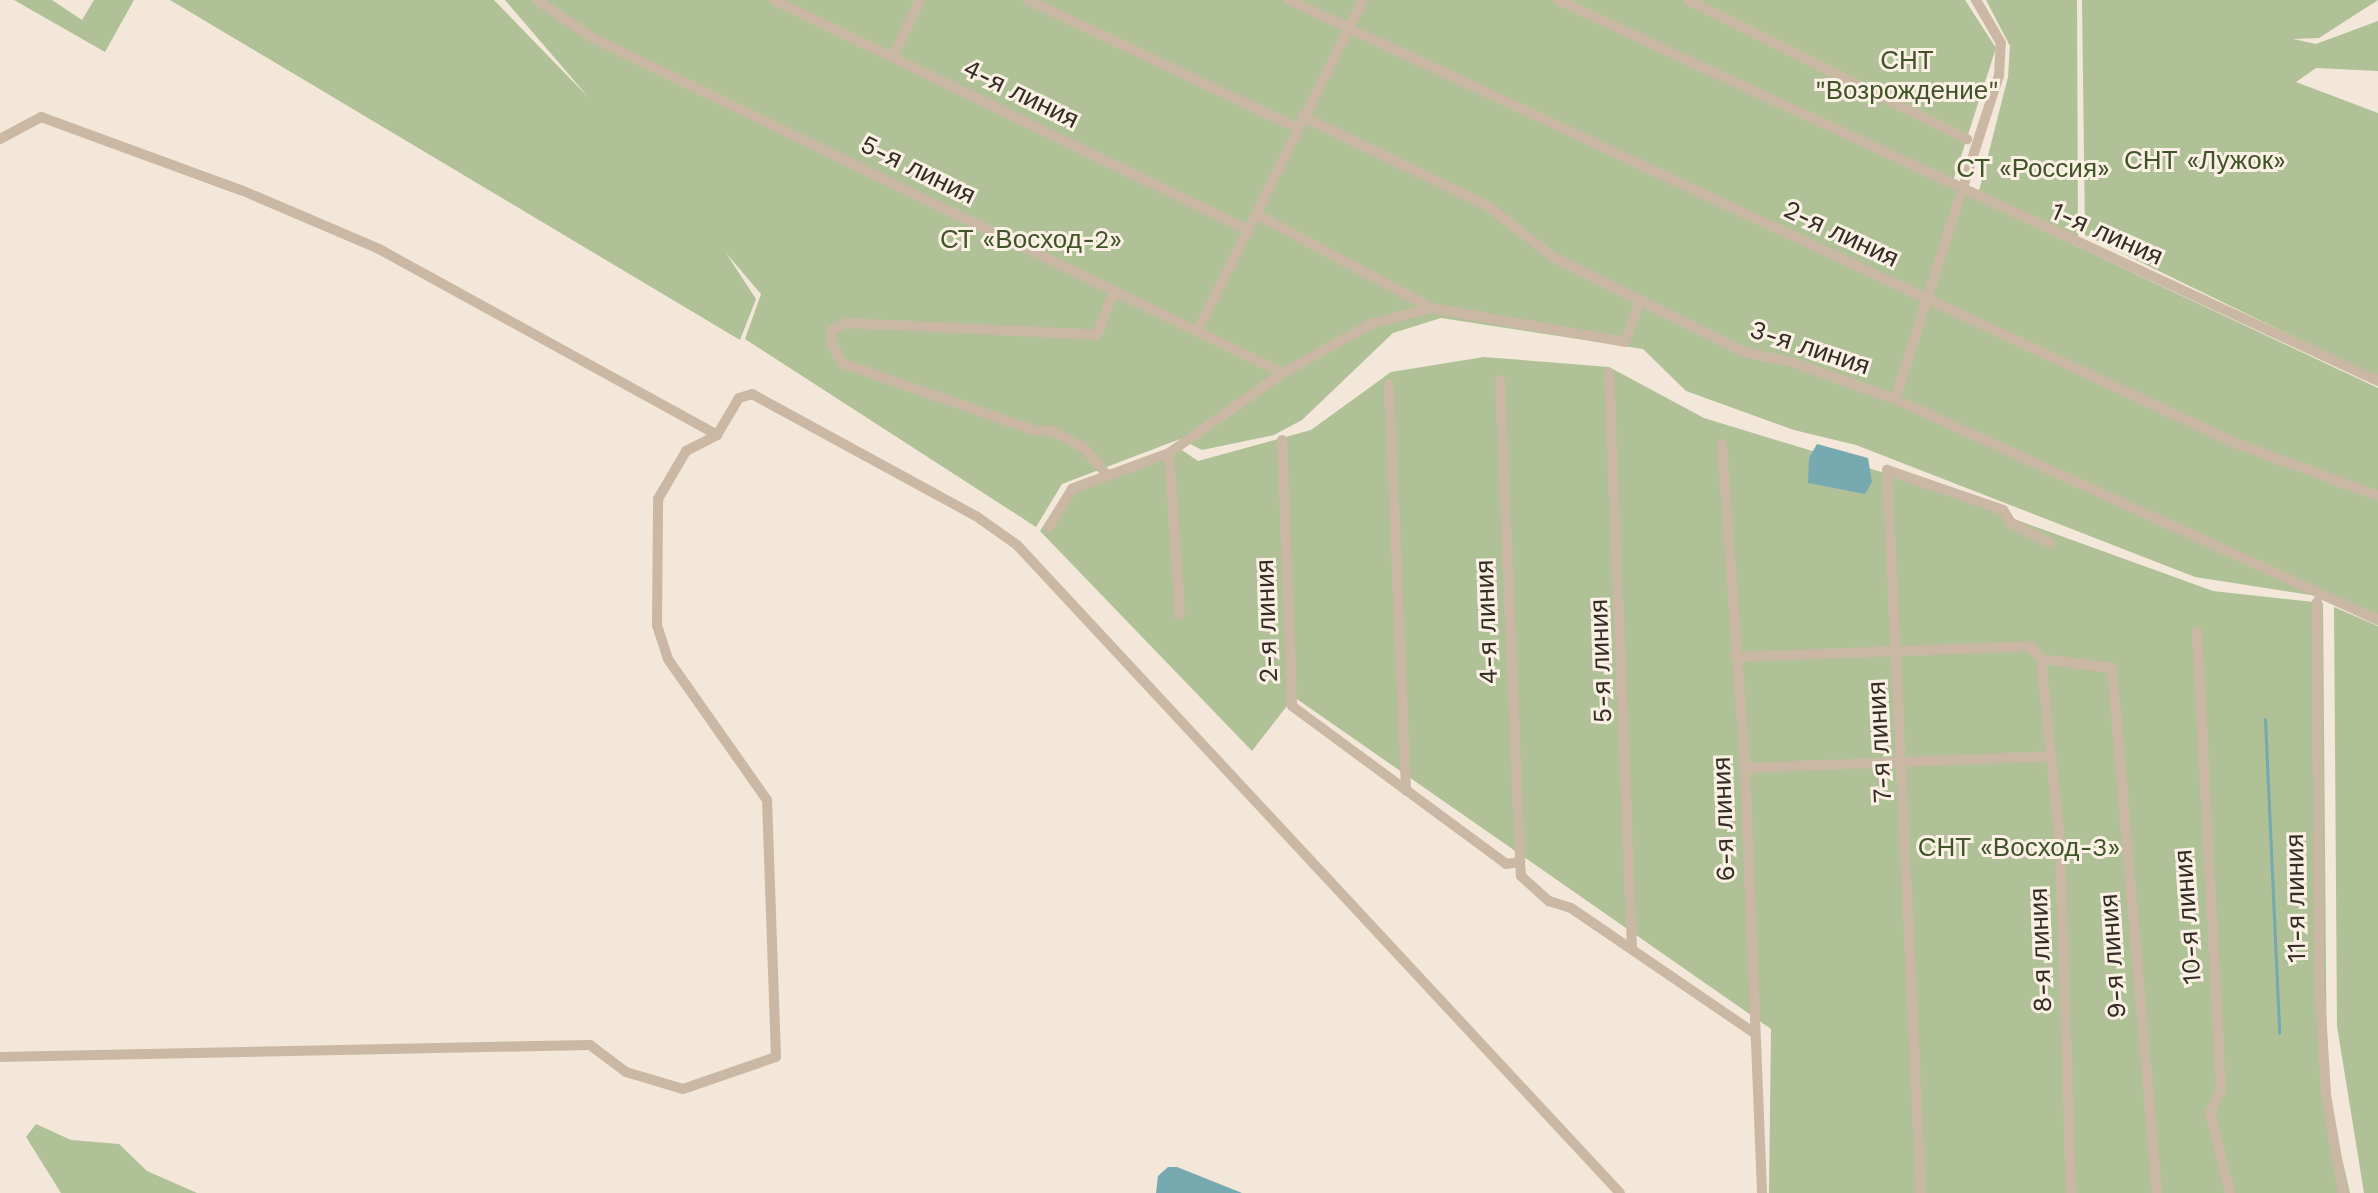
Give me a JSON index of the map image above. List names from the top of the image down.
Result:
{
  "streets": {
    "street": [
      "4-я линия",
      "5-я линия",
      "2-я линия",
      "1-я линия",
      "3-я линия",
      "7-я линия",
      "6-я линия",
      "11-я линия",
      "10-я линия",
      "8-я линия",
      "9-я линия"
    ]
  },
  "crossings": [
    ["3-я линия", "11-я линия"],
    ["8-я линия", "9-я линия"]
  ],
  "parks": [
    "СНТ \"Возрождение\"",
    "СНТ «Лужок»",
    "СТ «Россия»",
    "СТ «Восход-2»",
    "СНТ «Восход-3»"
  ]
}
